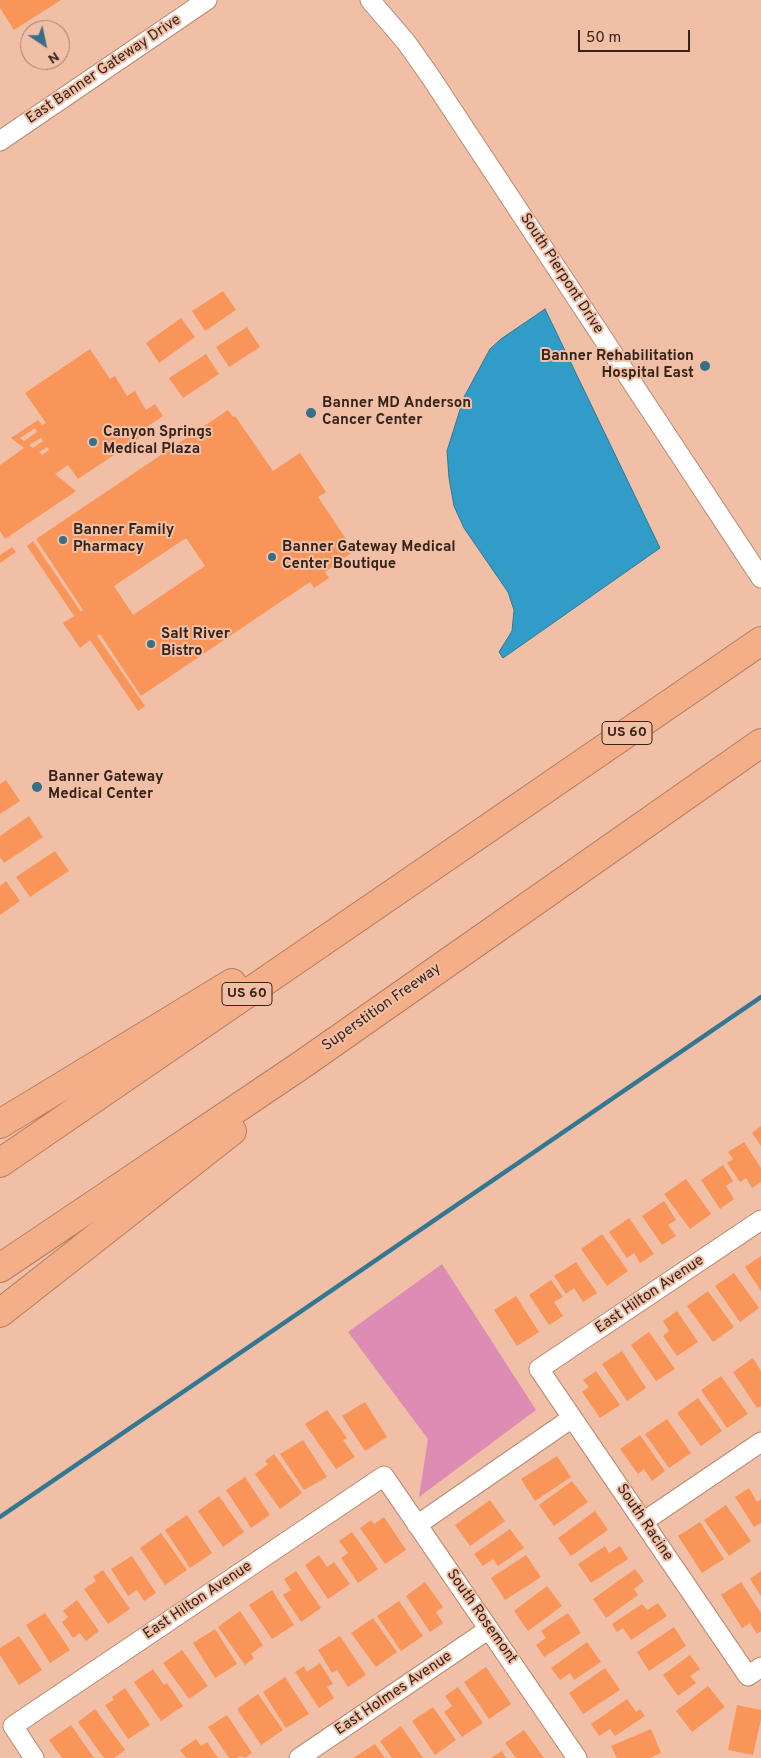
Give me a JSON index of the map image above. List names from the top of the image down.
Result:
{
  "streets": {
    "highway": ["US 60", "Superstition Freeway"],
    "street": [
      "East Banner Gateway Drive",
      "South Pierpont Drive",
      "East Hilton Avenue",
      "South Racine",
      "South Rosemont",
      "East Holmes Avenue"
    ]
  },
  "crossings": [
    ["East Hilton Avenue", "South Racine"],
    ["East Hilton Avenue", "South Rosemont"],
    ["South Rosemont", "East Holmes Avenue"]
  ],
  "places": [
    "Banner Rehabilitation Hospital East",
    "Banner MD Anderson Cancer Center",
    "Canyon Springs Medical Plaza",
    "Banner Family Pharmacy",
    "Banner Gateway Medical Center Boutique",
    "Salt River Bistro",
    "Banner Gateway Medical Center"
  ],
  "scale_bar": "50 m",
  "north": "bottom right"
}
